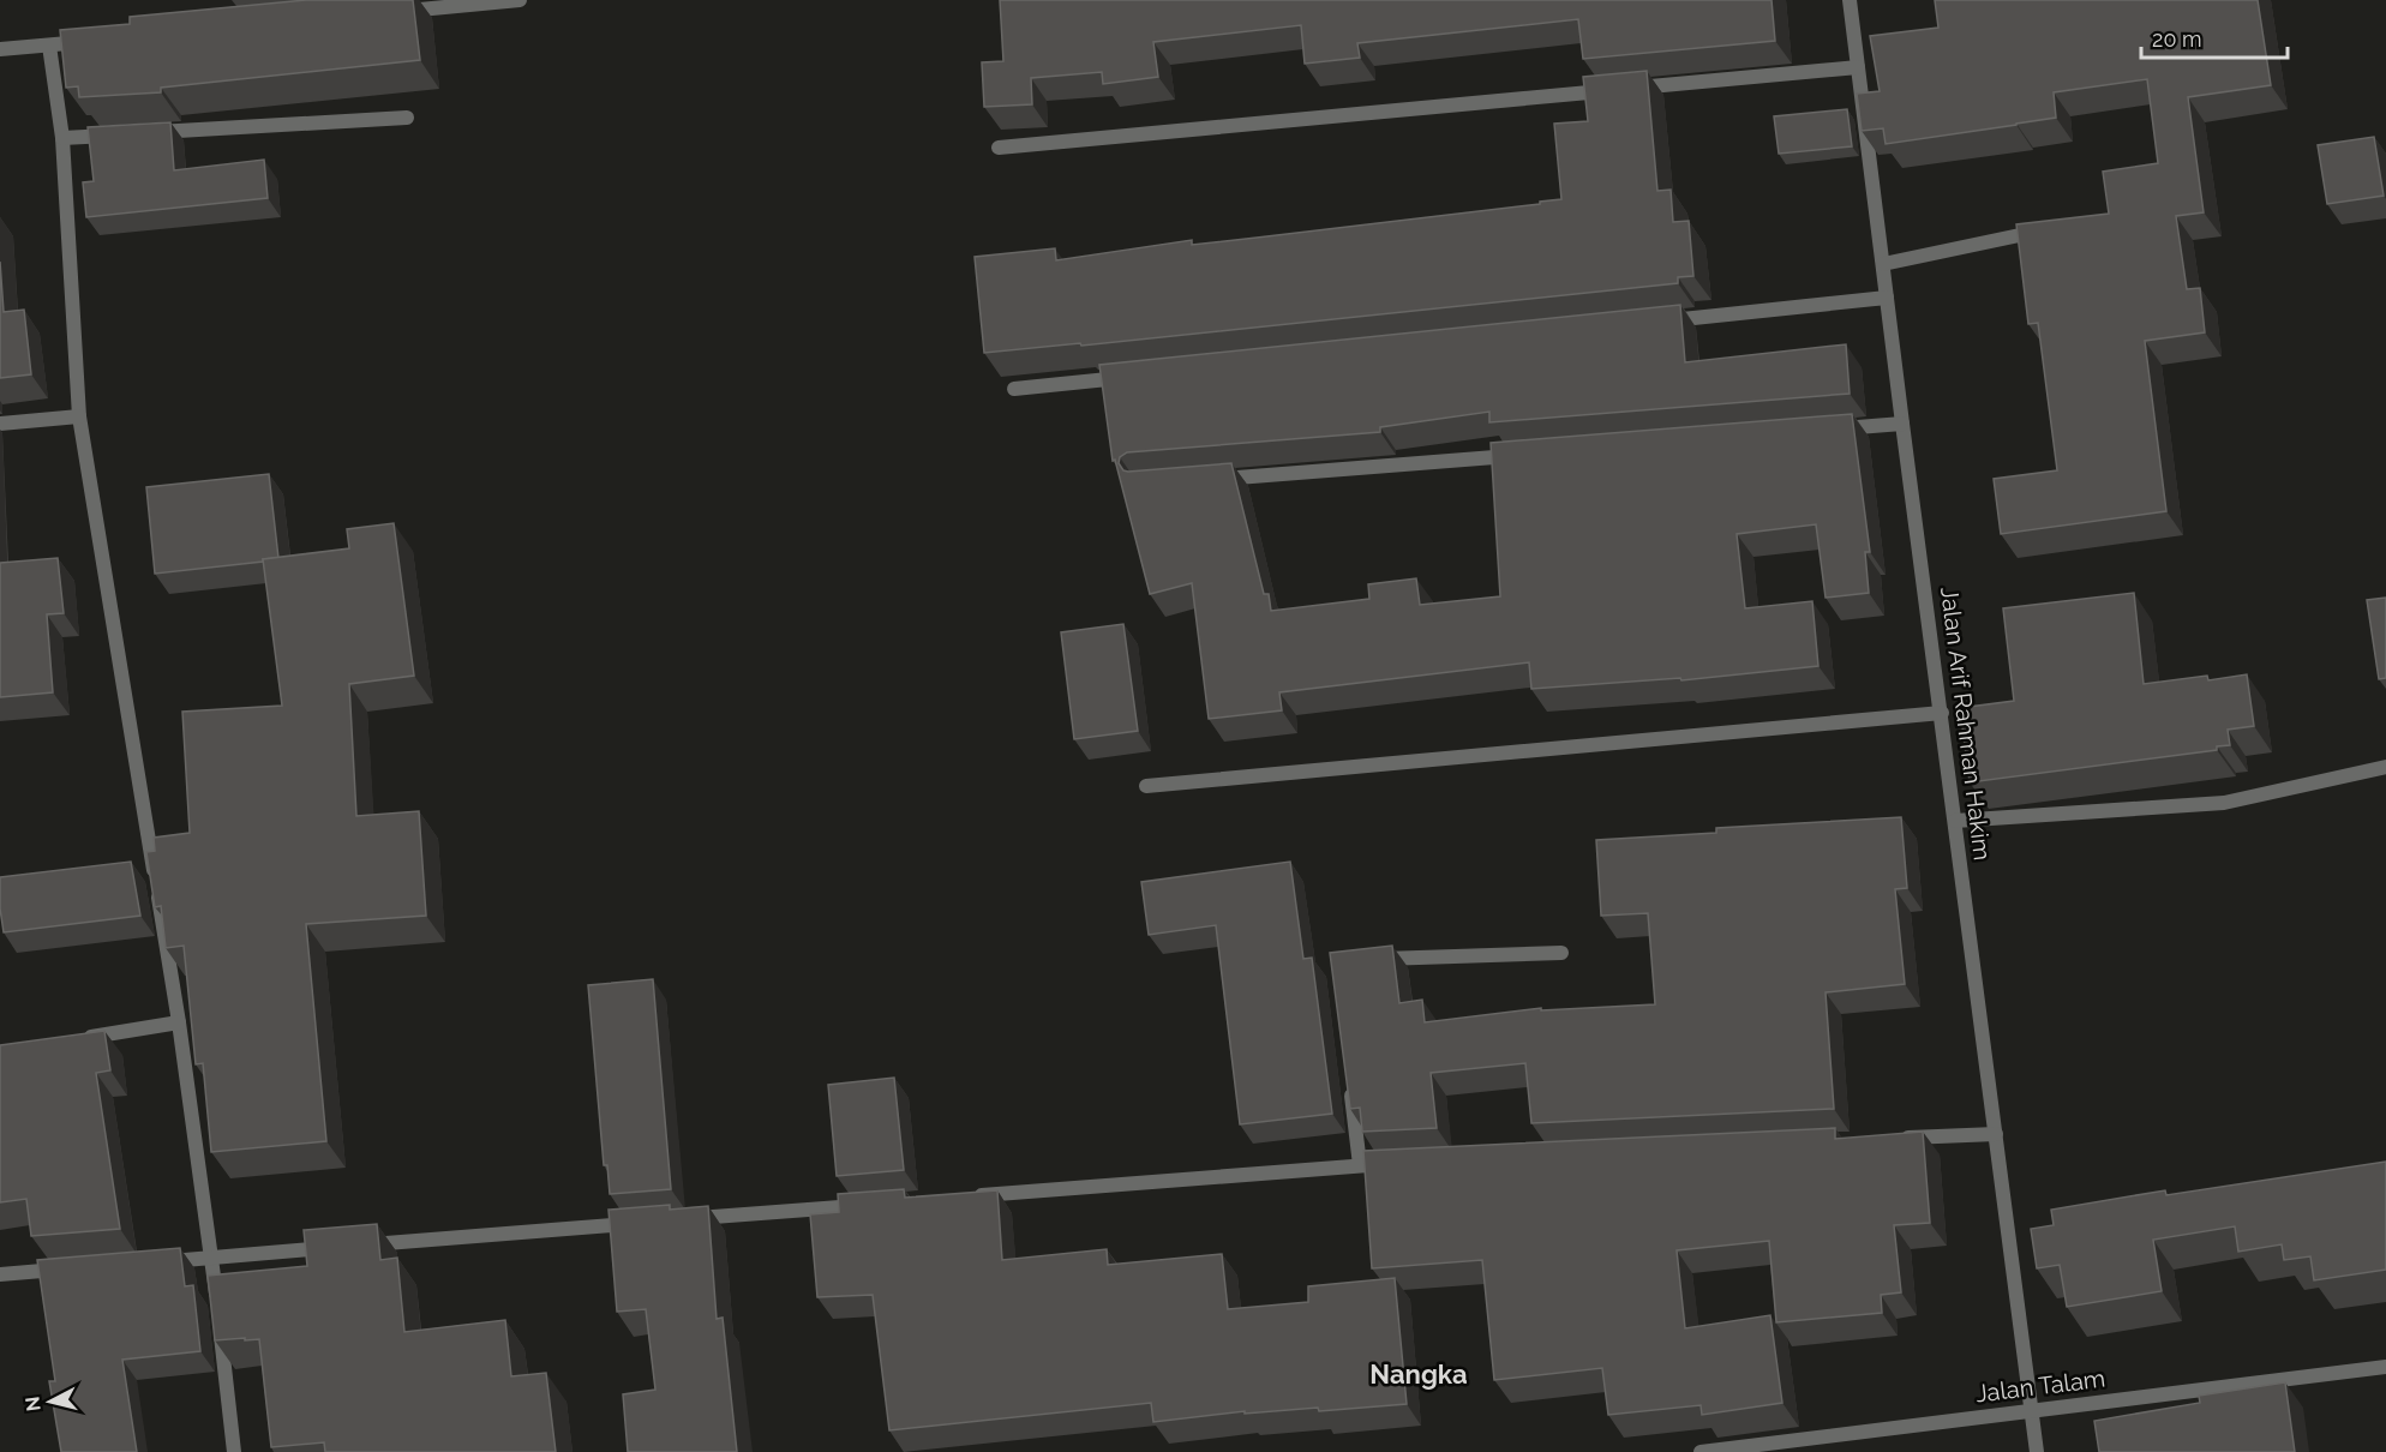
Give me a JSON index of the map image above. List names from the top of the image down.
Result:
{
  "streets": {
    "street": ["Jalan Arif Rahman Hakim", "Jalan Talam"]
  },
  "crossings": [
    ["Jalan Arif Rahman Hakim", "Jalan Talam"]
  ],
  "districts": ["Nangka"],
  "scale_bar": "20 m",
  "north": "left"
}
